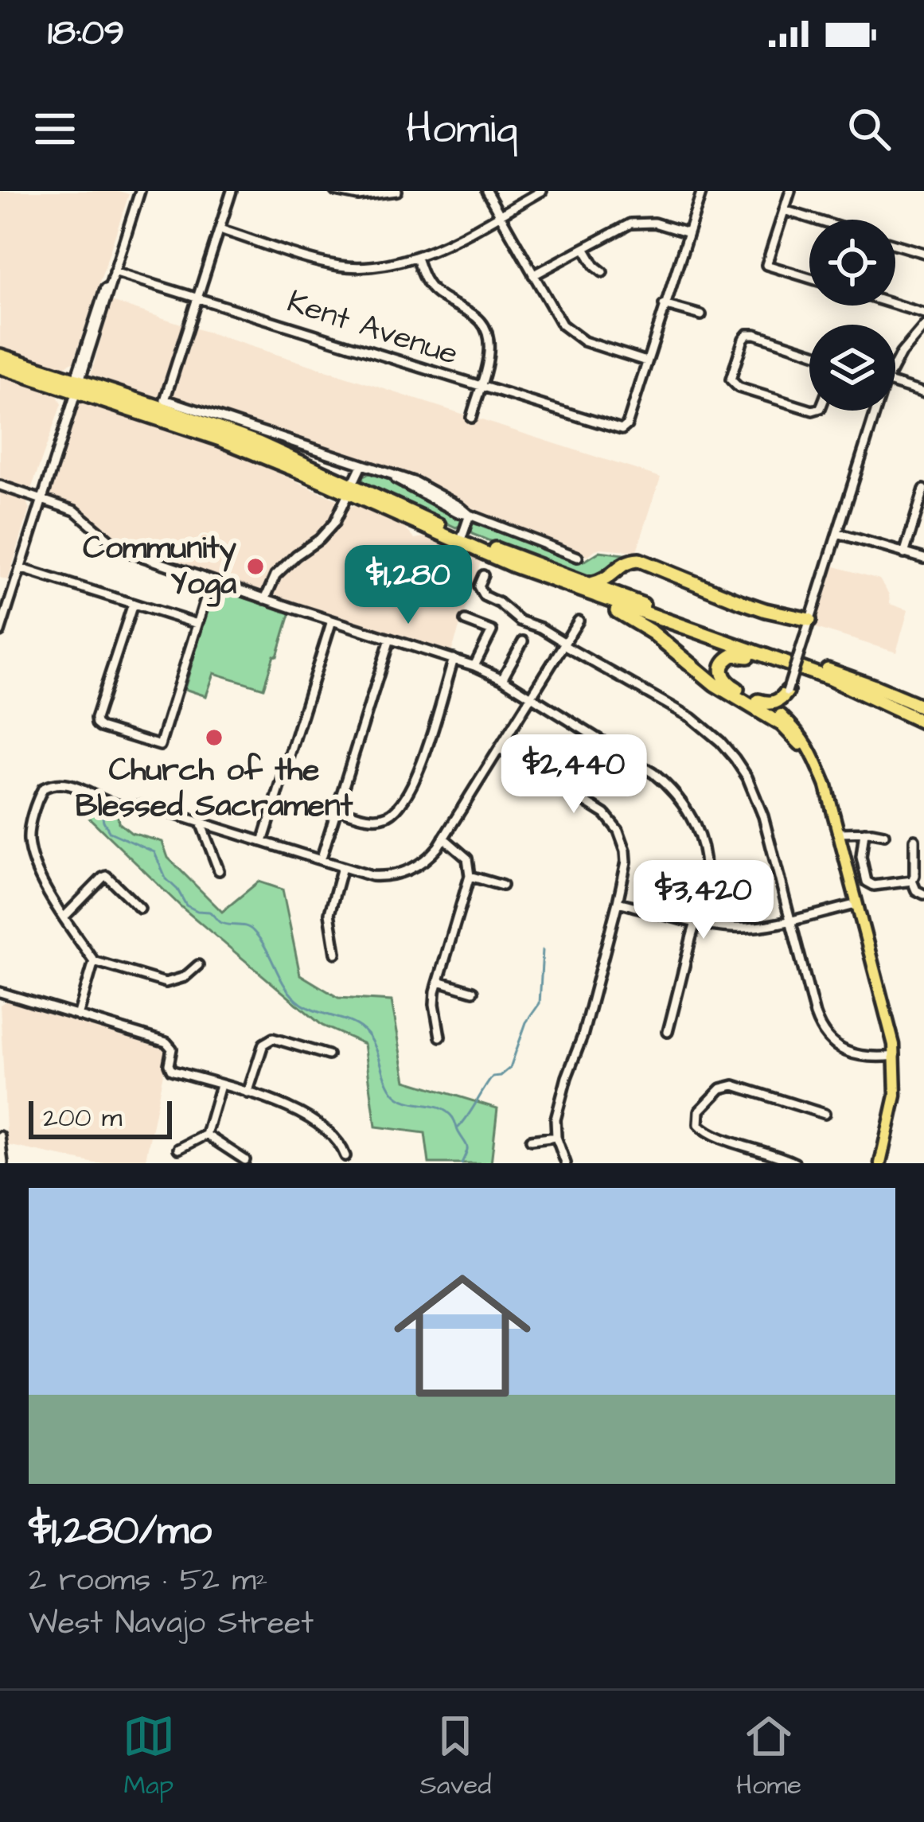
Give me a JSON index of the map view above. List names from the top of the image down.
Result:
{
  "streets": {
    "street": ["Kent Avenue"]
  },
  "places": ["Community Yoga", "Church of the Blessed Sacrament"],
  "scale_bar": "200 m",
  "page": {
    "status": "18:09",
    "header": "Homiq",
    "price": ["$1,280", "$2,440", "$3,420"],
    "scale": "200 m",
    "list": [
      {
        "name": "$1,280/mo",
        "note": "2 rooms · 52 m² · West Navajo Street"
      }
    ],
    "tabs": ["Map", "Saved", "Home"]
  }
}
